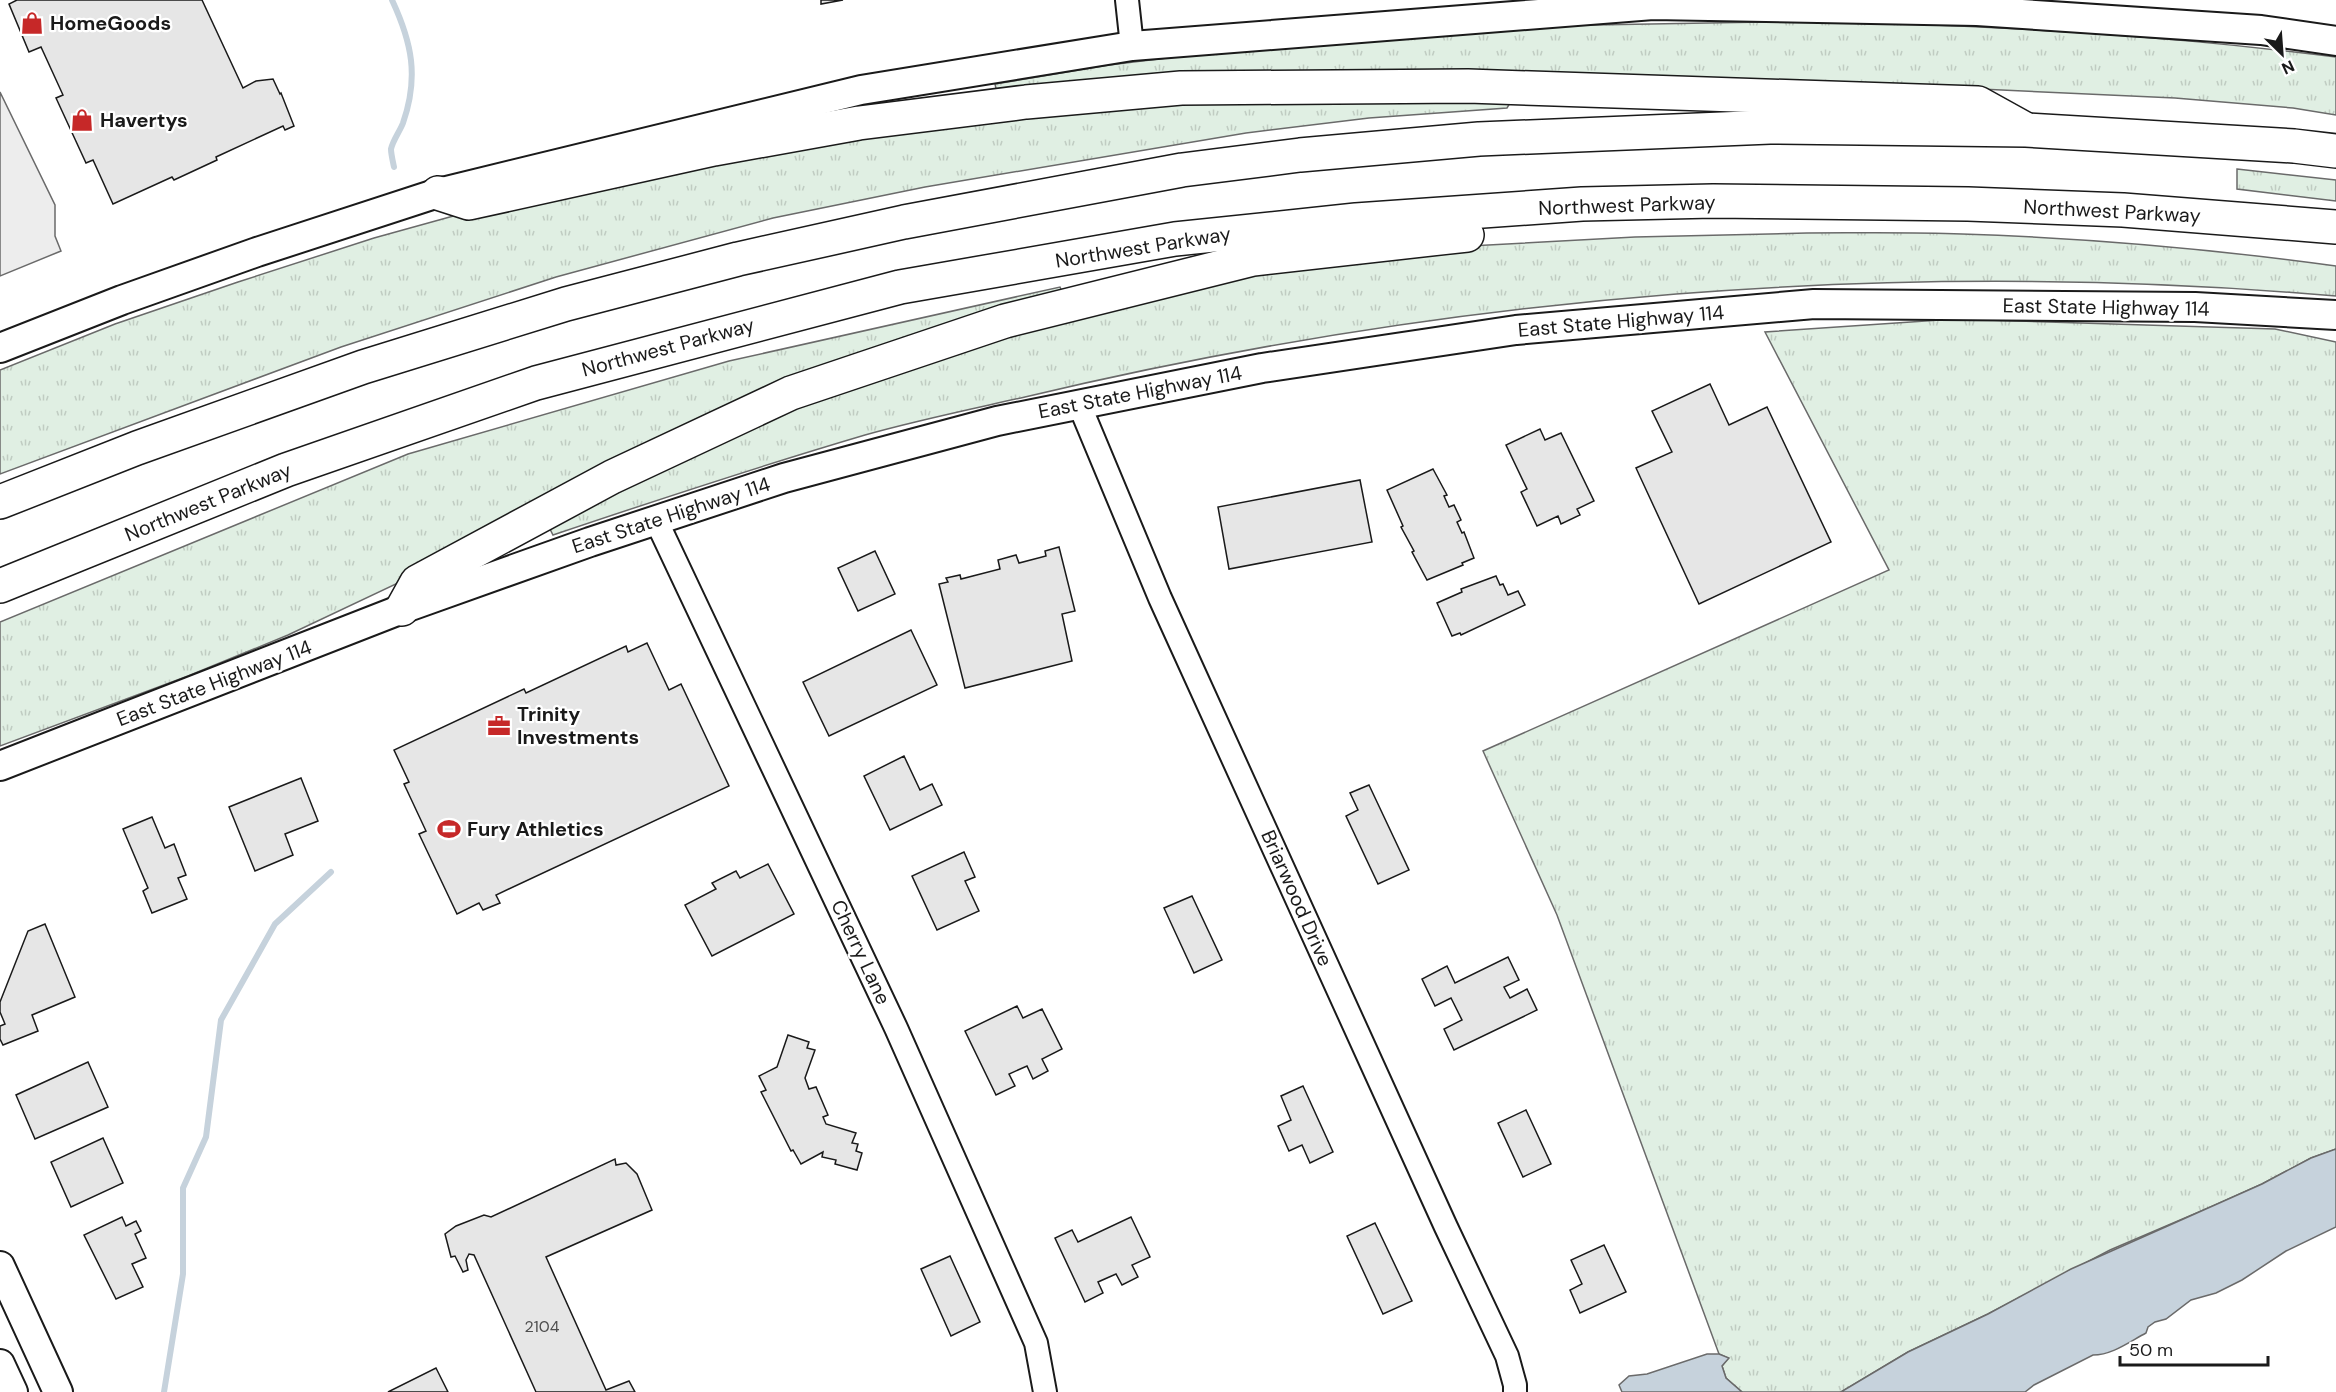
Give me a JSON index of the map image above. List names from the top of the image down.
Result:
{
  "streets": {
    "highway": ["Northwest Parkway"],
    "main road": ["East State Highway 114"],
    "street": ["Briarwood Drive", "Cherry Lane"]
  },
  "crossings": [
    ["East State Highway 114", "Briarwood Drive"],
    ["East State Highway 114", "Cherry Lane"]
  ],
  "places": {
    "shop": ["HomeGoods", "Havertys"],
    "office": ["Trinity Investments"],
    "sports": ["Fury Athletics"]
  },
  "house_numbers": ["2104"],
  "scale_bar": "50 m",
  "north": "bottom right"
}
